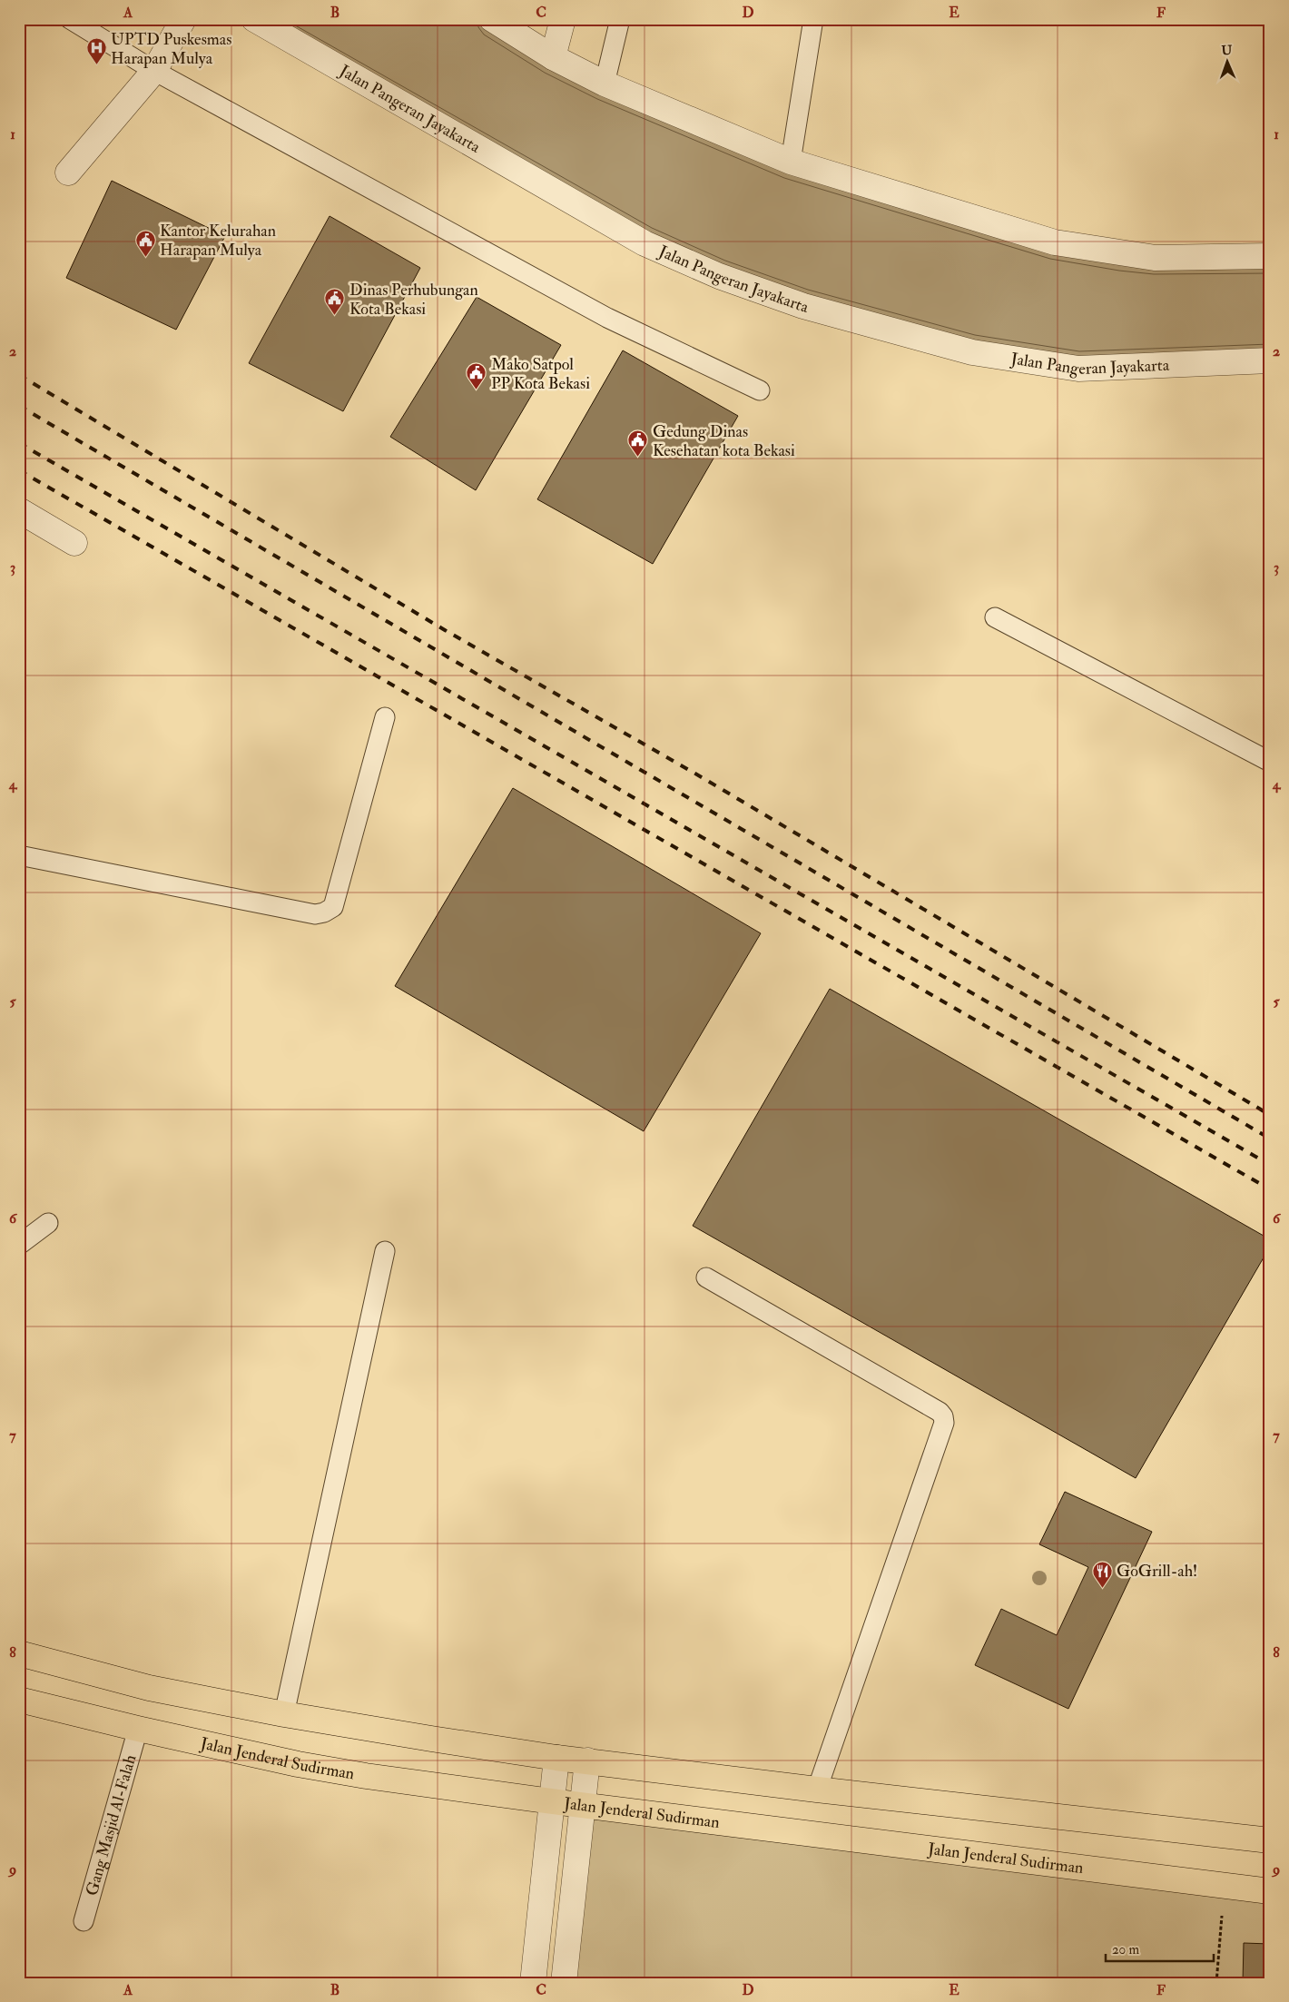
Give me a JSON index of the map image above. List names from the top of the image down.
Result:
{
  "streets": {
    "highway": ["Jalan Jenderal Sudirman"],
    "street": ["Jalan Pangeran Jayakarta"],
    "lane": ["Gang Masjid Al-Falah"]
  },
  "crossings": [
    ["Jalan Jenderal Sudirman", "Gang Masjid Al-Falah"]
  ],
  "places": {
    "hospital": ["UPTD Puskesmas Harapan Mulya"],
    "public building": [
      "Kantor Kelurahan Harapan Mulya",
      "Dinas Perhubungan Kota Bekasi",
      "Mako Satpol PP Kota Bekasi",
      "Gedung Dinas Kesehatan kota Bekasi"
    ],
    "restaurant": ["GoGrill-ah!"]
  },
  "scale_bar": "20 m",
  "north": "top",
  "grid": {
    "columns": [
      "A",
      "B",
      "C",
      "D",
      "E",
      "F"
    ],
    "rows": [
      "1",
      "2",
      "3",
      "4",
      "5",
      "6",
      "7",
      "8",
      "9"
    ]
  }
}
